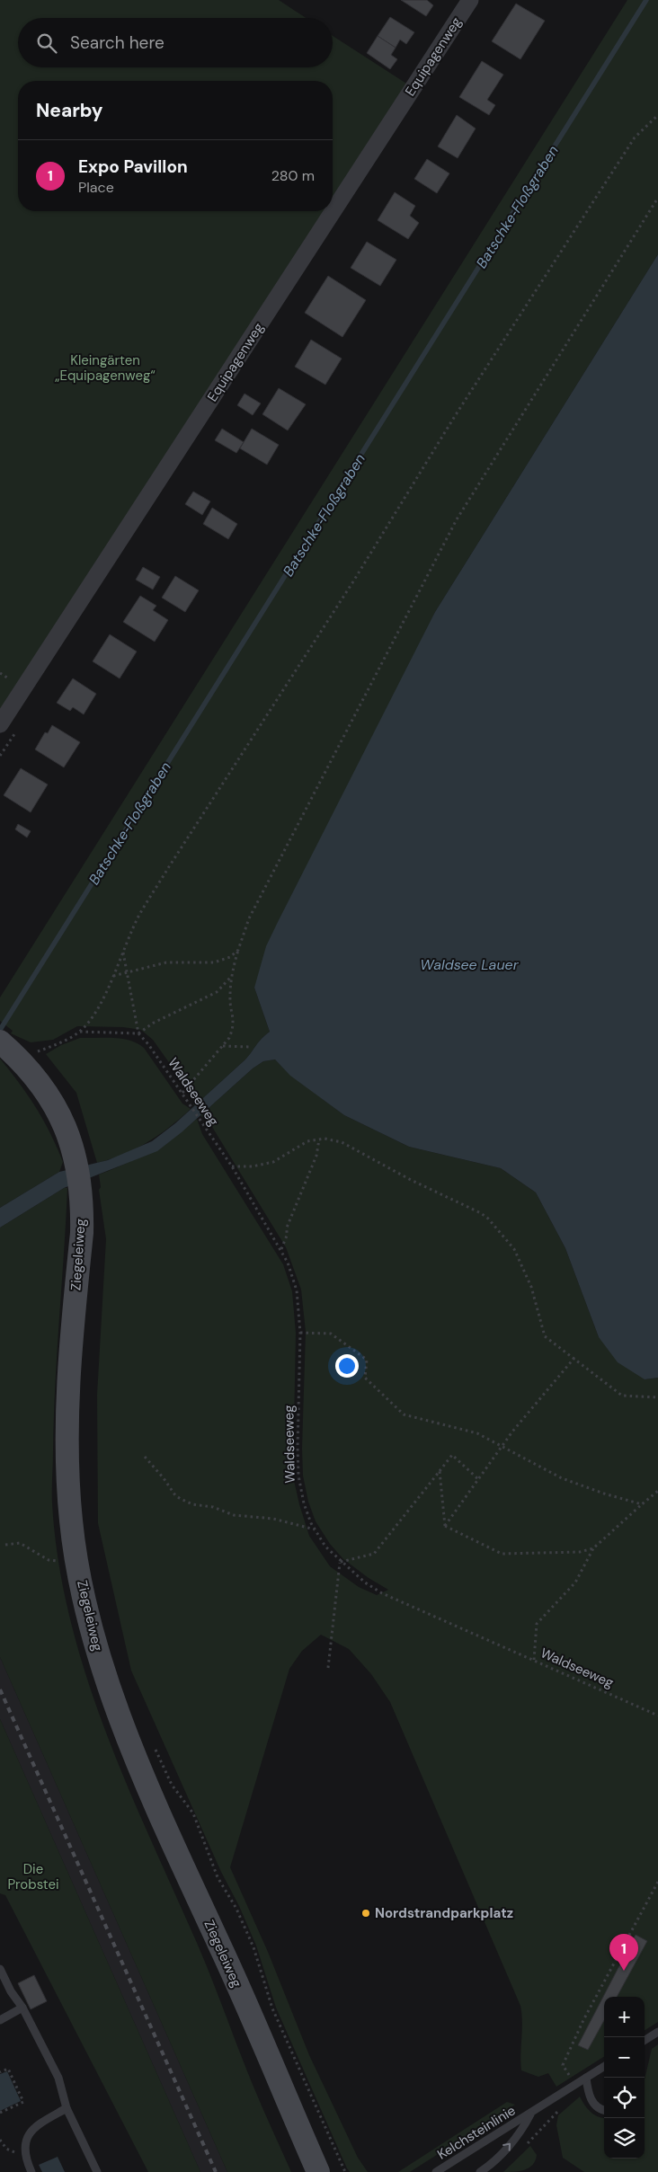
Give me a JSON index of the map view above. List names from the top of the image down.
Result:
{
  "streets": {
    "main road": ["Ziegeleiweg"],
    "street": ["Equipagenweg"],
    "lane": ["Kelchsteinlinie"],
    "path": ["Waldseeweg"]
  },
  "water": ["Batschke‐Floßgraben", "Waldsee Lauer"],
  "parks": ["Kleingärten „Equipagenweg“", "Die Probstei"],
  "places": ["Nordstrandparkplatz"],
  "page": {
    "search": "Search here",
    "heading": "Nearby",
    "list": [
      {
        "mark": "1",
        "name": "Expo Pavillon",
        "note": "Place",
        "value": "280 m"
      }
    ],
    "pins": "1",
    "map_buttons": ["+", "−"]
  }
}
